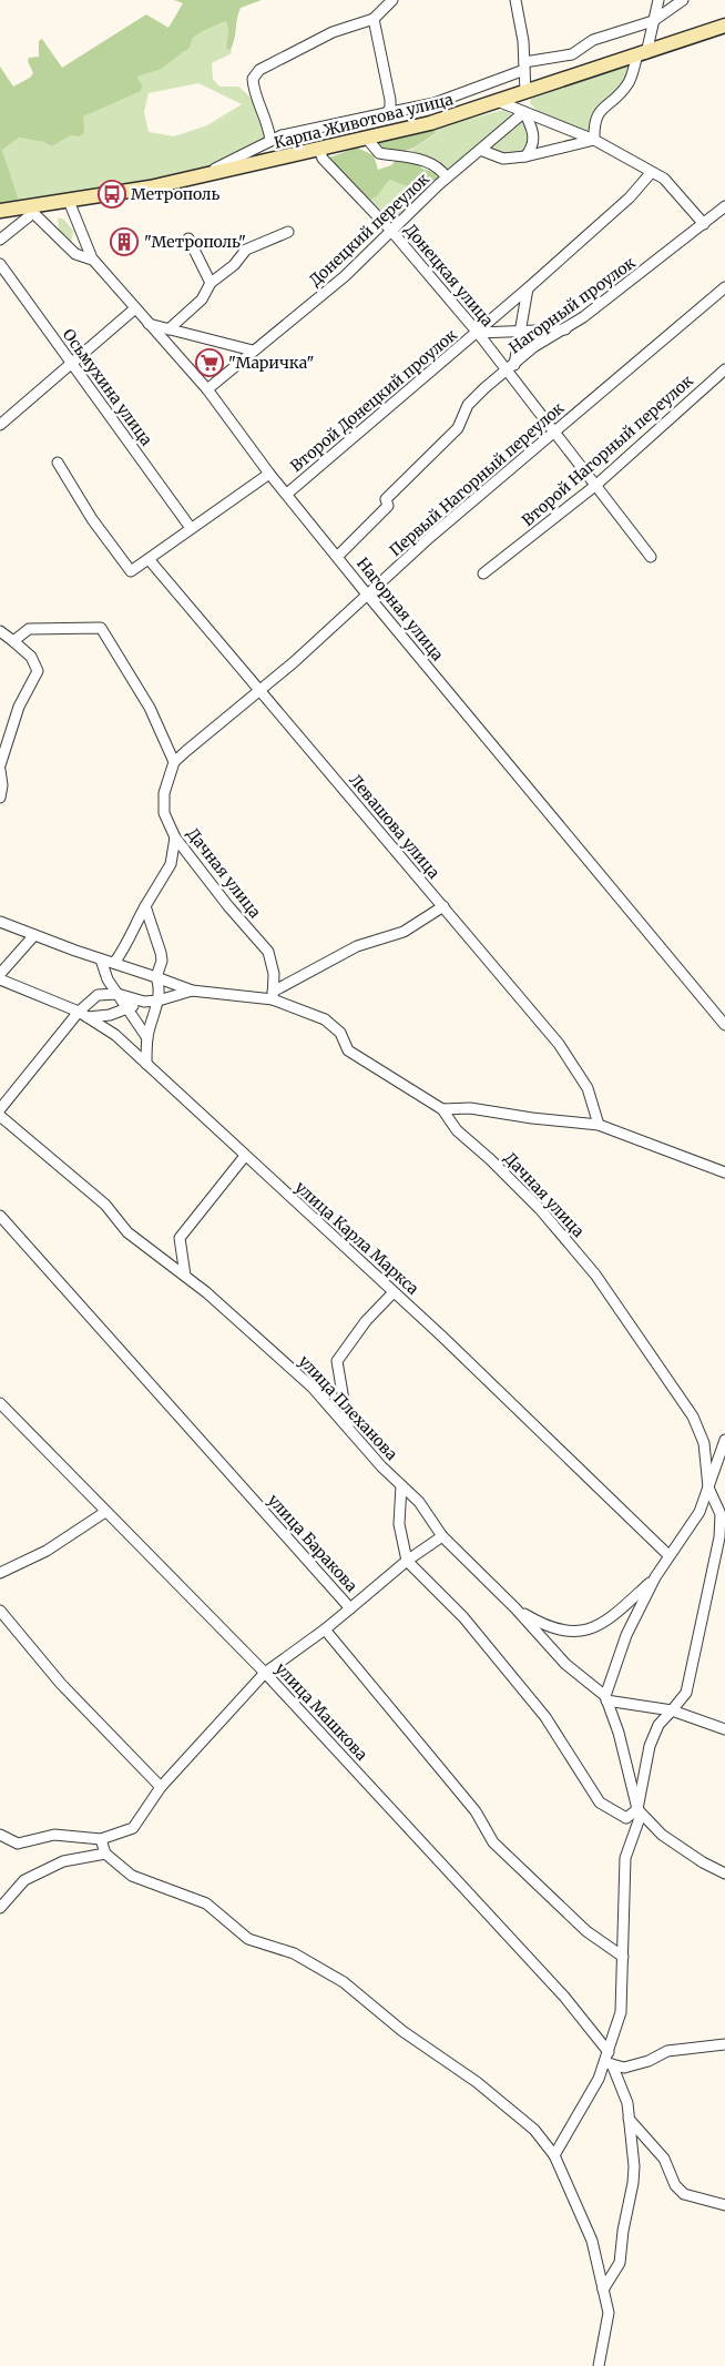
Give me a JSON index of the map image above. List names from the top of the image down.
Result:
{
  "streets": {
    "main road": ["Карпа Животова улица"],
    "street": [
      "Донецкий переулок",
      "Донецкая улица",
      "Нагорный проулок",
      "Осьмухина улица",
      "Второй Донецкий проулок",
      "Второй Нагорный переулок",
      "Первый Нагорный переулок",
      "Нагорная улица",
      "Левашова улица",
      "Дачная улица",
      "улица Карла Маркса",
      "улица Плеханова",
      "улица Баракова",
      "улица Машкова"
    ]
  },
  "crossings": [
    ["Карпа Животова улица", "Донецкая улица"],
    ["Карпа Животова улица", "Нагорная улица"],
    ["Донецкий переулок", "Донецкая улица"],
    ["Донецкий переулок", "Нагорная улица"],
    ["Донецкая улица", "Нагорный проулок"],
    ["Донецкая улица", "Второй Донецкий проулок"],
    ["Донецкая улица", "Второй Нагорный переулок"],
    ["Донецкая улица", "Первый Нагорный переулок"],
    ["Нагорный проулок", "Нагорная улица"],
    ["Второй Донецкий проулок", "Нагорная улица"],
    ["Первый Нагорный переулок", "Нагорная улица"],
    ["Первый Нагорный переулок", "Левашова улица"],
    ["Первый Нагорный переулок", "Дачная улица"],
    ["улица Баракова", "улица Машкова"]
  ],
  "places": {
    "bus stop": ["Метрополь"],
    "building": ["\"Метрополь\""],
    "supermarket": ["\"Маричка\""]
  }
}
